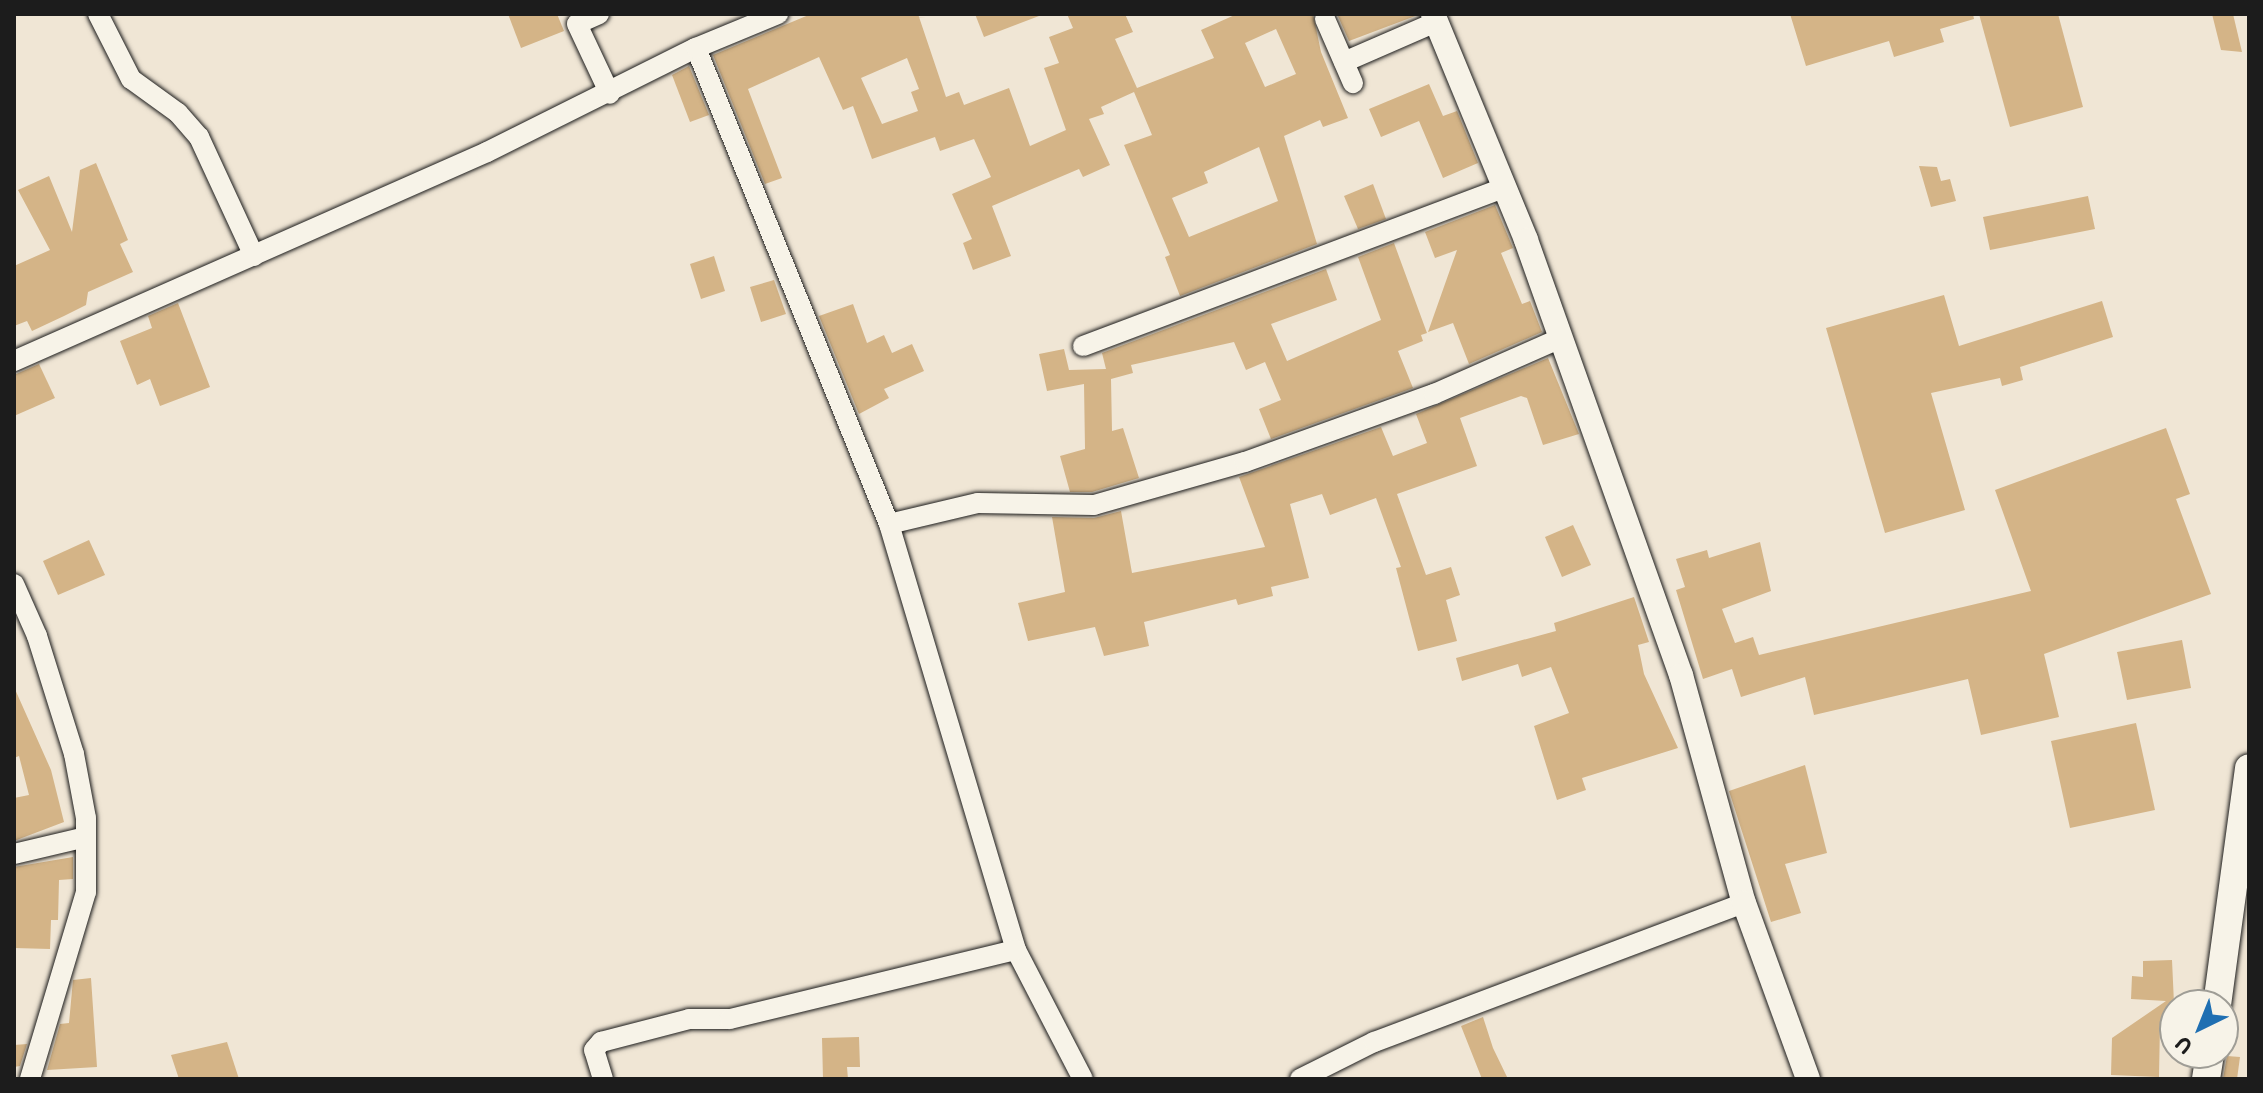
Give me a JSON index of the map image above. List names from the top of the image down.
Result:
{
  "north": "bottom left"
}
